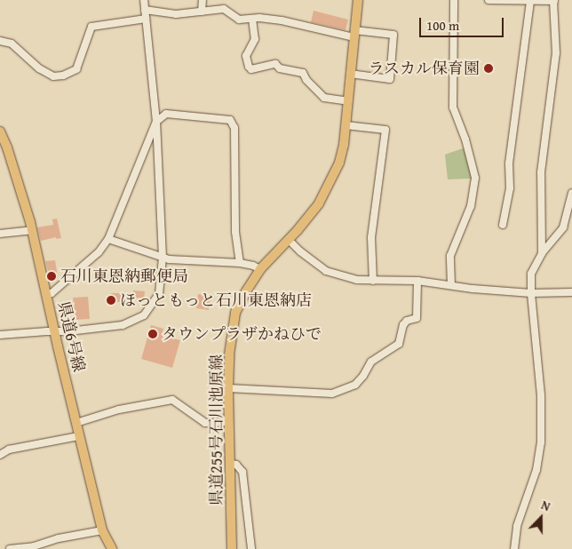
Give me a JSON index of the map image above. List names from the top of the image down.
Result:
{
  "streets": {
    "main road": ["県道6号線", "県道255号石川池原線"]
  },
  "places": [
    "ラスカル保育園",
    "石川東恩納郵便局",
    "ほっともっと石川東恩納店",
    "タウンプラザかねひで"
  ],
  "scale_bar": "100 m",
  "north": "top"
}
